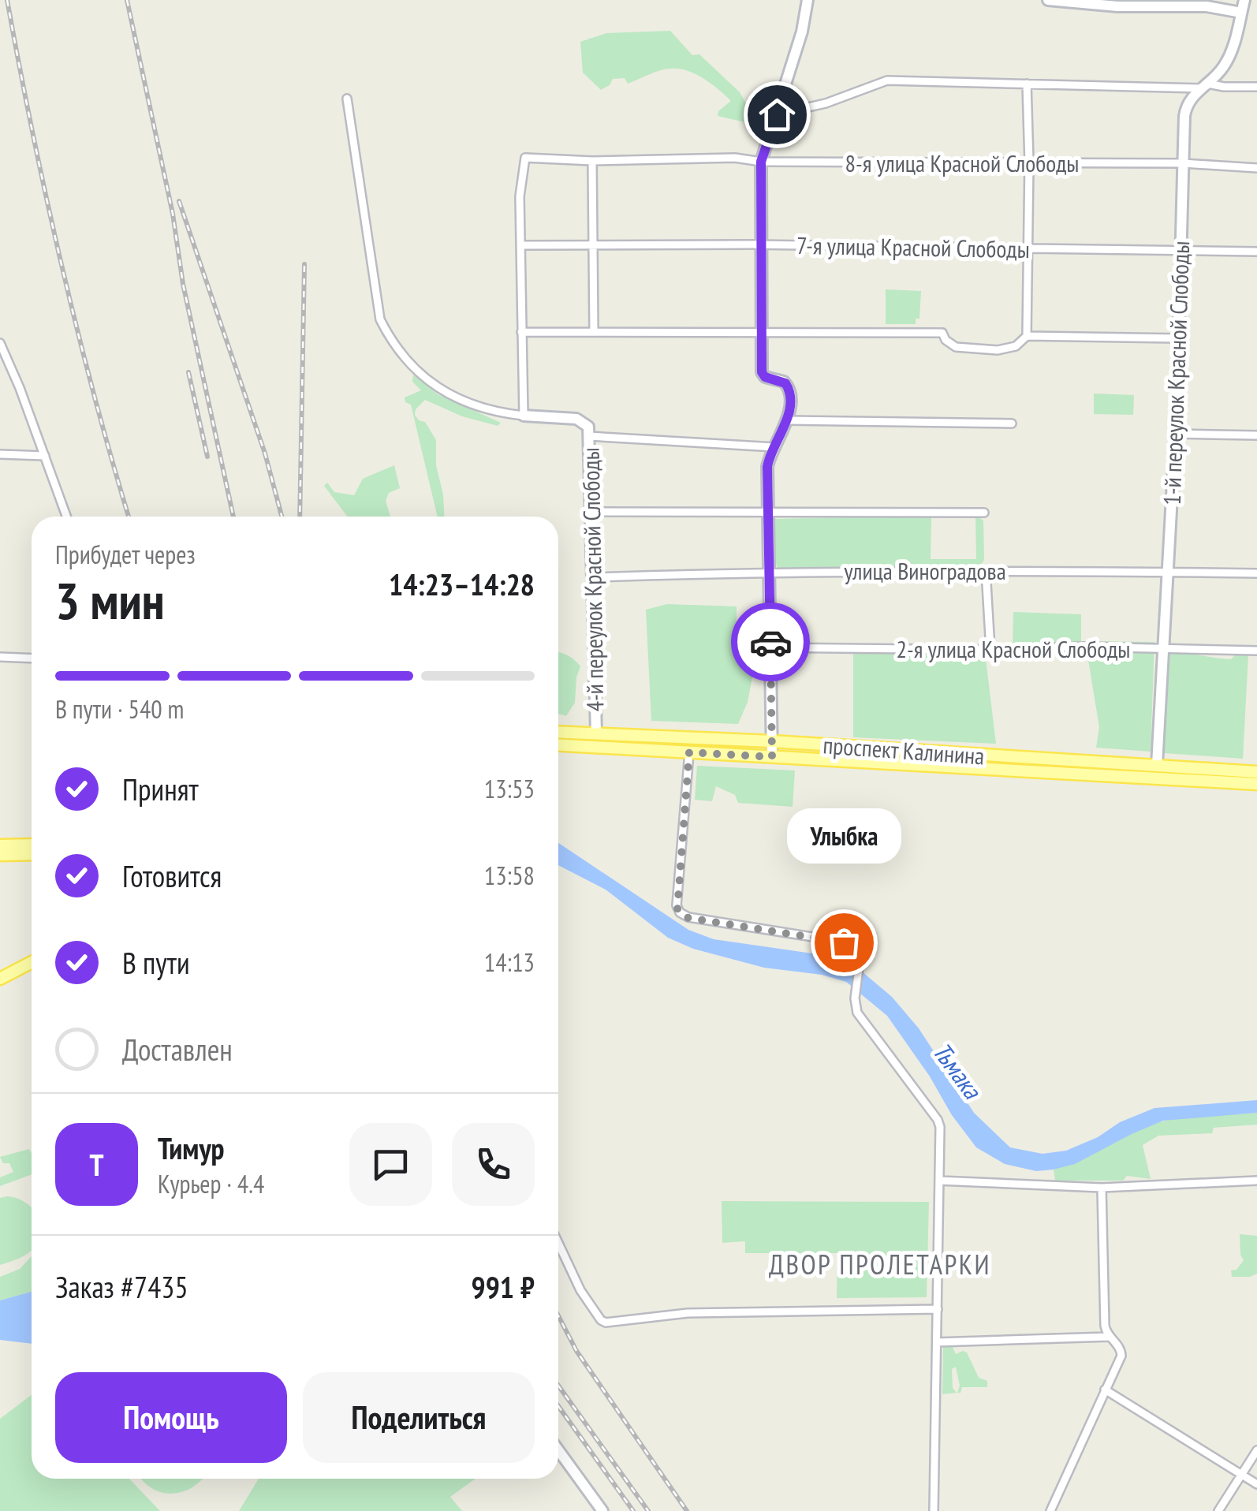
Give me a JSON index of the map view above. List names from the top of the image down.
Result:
{
  "streets": {
    "main road": ["проспект Калинина"],
    "street": [
      "8-я улица Красной Слободы",
      "7-я улица Красной Слободы",
      "1-й переулок Красной Слободы",
      "улица Виноградова",
      "4-й переулок Красной Слободы",
      "2-я улица Красной Слободы"
    ]
  },
  "crossings": [
    ["8-я улица Красной Слободы", "7-я улица Красной Слободы"],
    ["8-я улица Красной Слободы", "1-й переулок Красной Слободы"],
    ["7-я улица Красной Слободы", "1-й переулок Красной Слободы"],
    ["1-й переулок Красной Слободы", "улица Виноградова"],
    ["1-й переулок Красной Слободы", "2-я улица Красной Слободы"],
    ["1-й переулок Красной Слободы", "проспект Калинина"],
    ["улица Виноградова", "4-й переулок Красной Слободы"],
    ["4-й переулок Красной Слободы", "проспект Калинина"]
  ],
  "districts": ["ДВОР ПРОЛЕТАРКИ"],
  "water": ["Тьмака"],
  "places": ["Улыбка"],
  "page": {
    "heading": ["3 мин", "Прибудет через", "14:23–14:28"],
    "panel": [
      "Тимур",
      "Курьер · 4.4",
      "Заказ #7435",
      "991 ₽"
    ],
    "bar": "В пути · 540 m",
    "list": [
      ["Принят", "13:53"],
      ["Готовится", "13:58"],
      ["В пути", "14:13"],
      "Доставлен"
    ],
    "bubble": "Улыбка",
    "round": "Т",
    "buttons": ["Помощь", "Поделиться"]
  }
}
